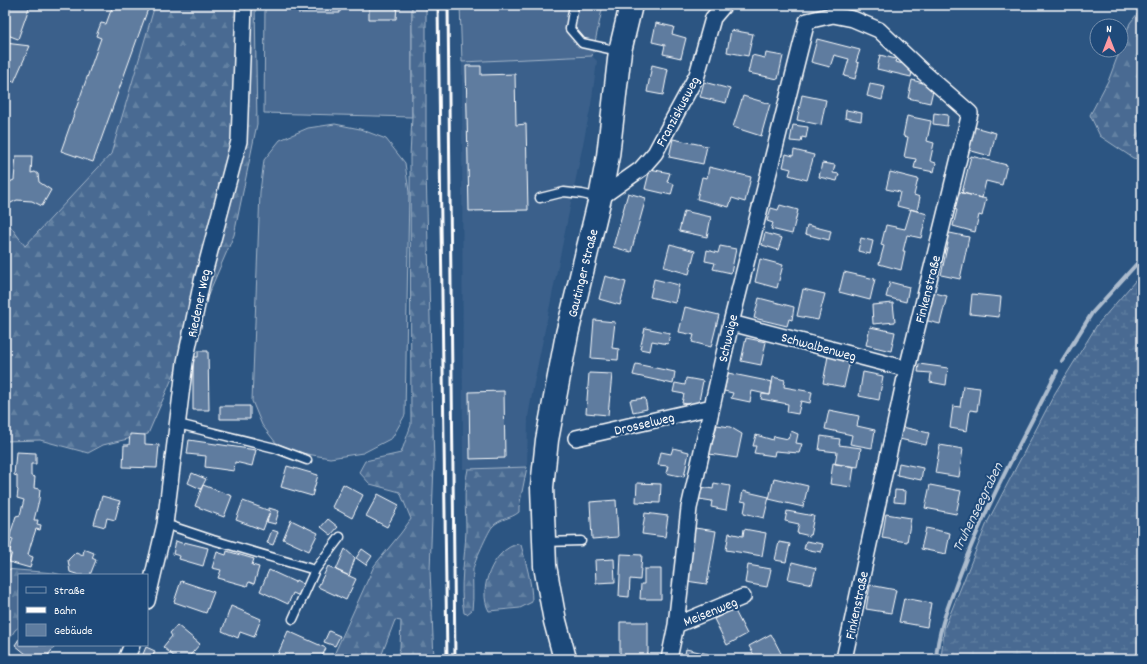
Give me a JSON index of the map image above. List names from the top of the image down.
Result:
{
  "streets": {
    "main road": ["Gautinger Straße"],
    "street": [
      "Franziskusweg",
      "Finkenstraße",
      "Riedener Weg",
      "Schwaige",
      "Schwalbenweg",
      "Drosselweg",
      "Meisenweg"
    ]
  },
  "crossings": [
    ["Franziskusweg", "Gautinger Straße"],
    ["Finkenstraße", "Schwaige"],
    ["Finkenstraße", "Schwalbenweg"],
    ["Schwaige", "Schwalbenweg"],
    ["Schwaige", "Drosselweg"],
    ["Schwaige", "Meisenweg"]
  ],
  "water": ["Truhenseegraben"],
  "legend": ["Straße", "Bahn", "Gebäude"],
  "north": "top"
}
